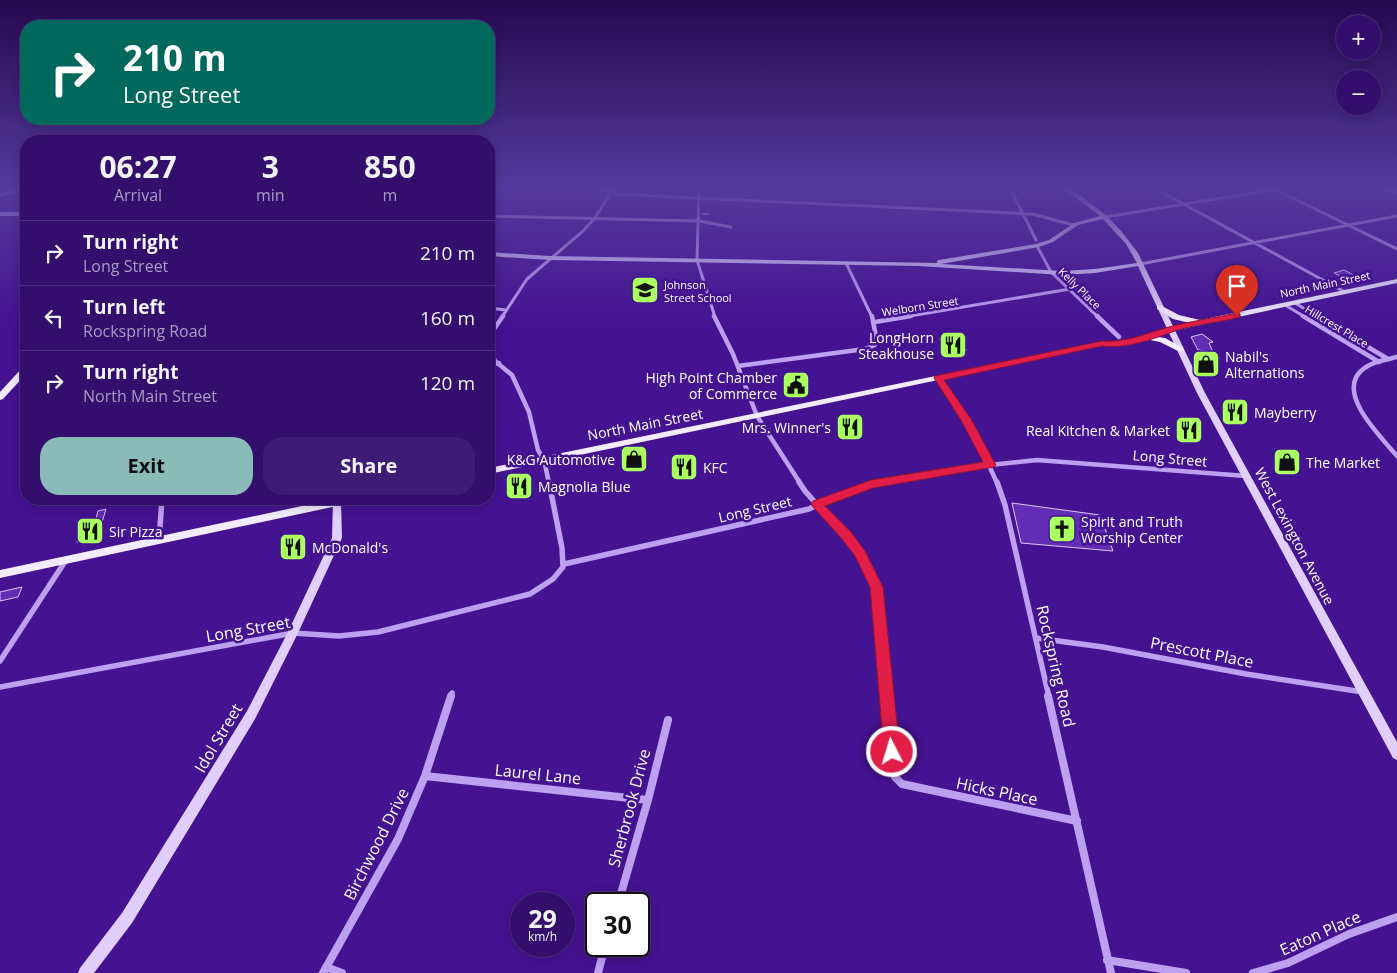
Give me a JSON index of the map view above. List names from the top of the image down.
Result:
{
  "streets": {
    "main road": ["North Main Street"],
    "street": [
      "Kelly Place",
      "Welborn Street",
      "Hillcrest Place",
      "Long Street",
      "West Lexington Avenue",
      "Prescott Place",
      "Rockspring Road",
      "Idol Street",
      "Laurel Lane",
      "Hicks Place",
      "Sherbrook Drive",
      "Birchwood Drive",
      "Eaton Place"
    ]
  },
  "crossings": [
    ["North Main Street", "Kelly Place"],
    ["North Main Street", "Hillcrest Place"],
    ["North Main Street", "West Lexington Avenue"],
    ["North Main Street", "Rockspring Road"],
    ["Kelly Place", "Welborn Street"],
    ["Long Street", "West Lexington Avenue"],
    ["Long Street", "Rockspring Road"],
    ["Long Street", "Idol Street"],
    ["Long Street", "Hicks Place"],
    ["West Lexington Avenue", "Prescott Place"],
    ["Prescott Place", "Rockspring Road"],
    ["Rockspring Road", "Hicks Place"],
    ["Laurel Lane", "Sherbrook Drive"],
    ["Laurel Lane", "Birchwood Drive"]
  ],
  "places": {
    "school or university": ["Johnson Street School"],
    "restaurant": [
      "LongHorn Steakhouse",
      "Mayberry",
      "Mrs. Winner's",
      "Real Kitchen & Market",
      "KFC",
      "Magnolia Blue",
      "Sir Pizza",
      "McDonald's"
    ],
    "shop": ["Nabil's Alternations", "K&G Automotive", "The Market"],
    "public building": ["High Point Chamber of Commerce"],
    "church": ["Spirit and Truth Worship Center"]
  },
  "page": {
    "map_buttons": ["+", "−"],
    "turn": ["210 m", "Long Street"],
    "eta": [
      "06:27",
      "Arrival",
      "3",
      "min",
      "850",
      "m"
    ],
    "list": [
      {
        "name": "Turn right",
        "note": "Long Street",
        "value": "210 m"
      },
      {
        "name": "Turn left",
        "note": "Rockspring Road",
        "value": "160 m"
      },
      {
        "name": "Turn right",
        "note": "North Main Street",
        "value": "120 m"
      }
    ],
    "buttons": ["Exit", "Share"],
    "speed": "29 km/h",
    "limit": "30"
  }
}
